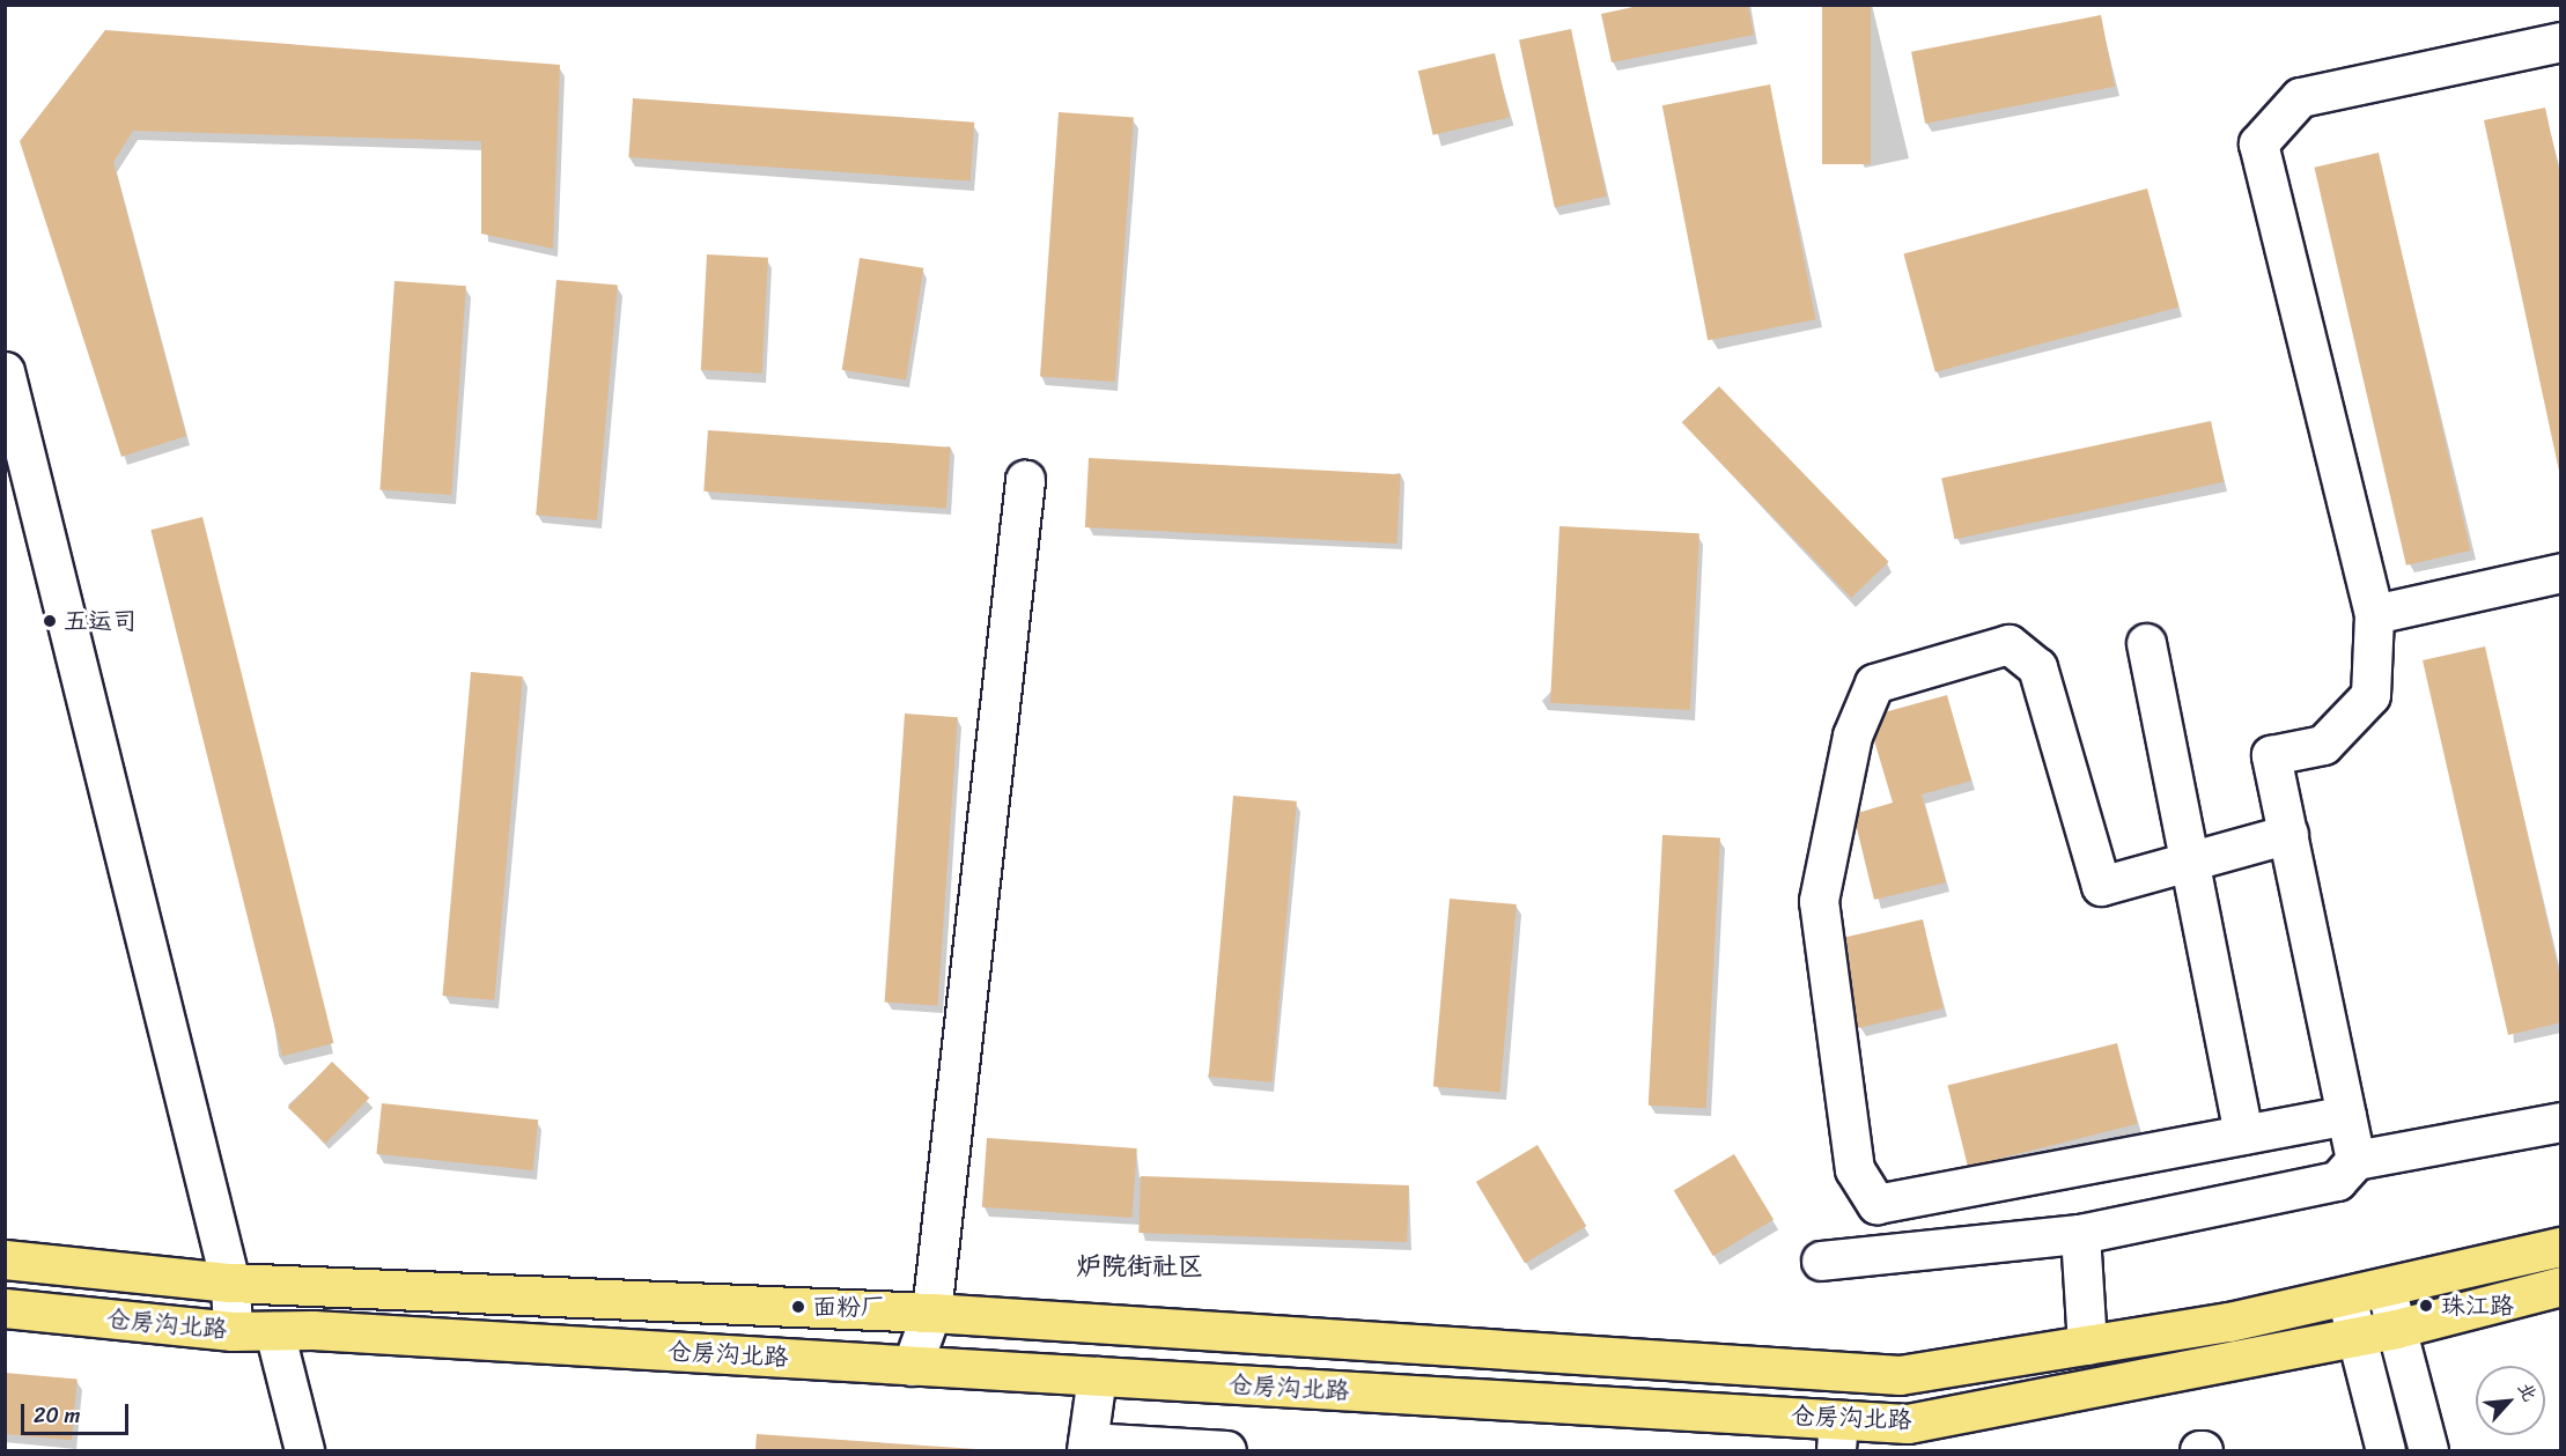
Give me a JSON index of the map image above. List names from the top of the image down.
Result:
{
  "streets": {
    "main road": ["仓房沟北路"]
  },
  "districts": ["炉院街社区"],
  "places": ["五运司", "珠江路", "面粉厂"],
  "scale_bar": "20 m",
  "north": "top right"
}
